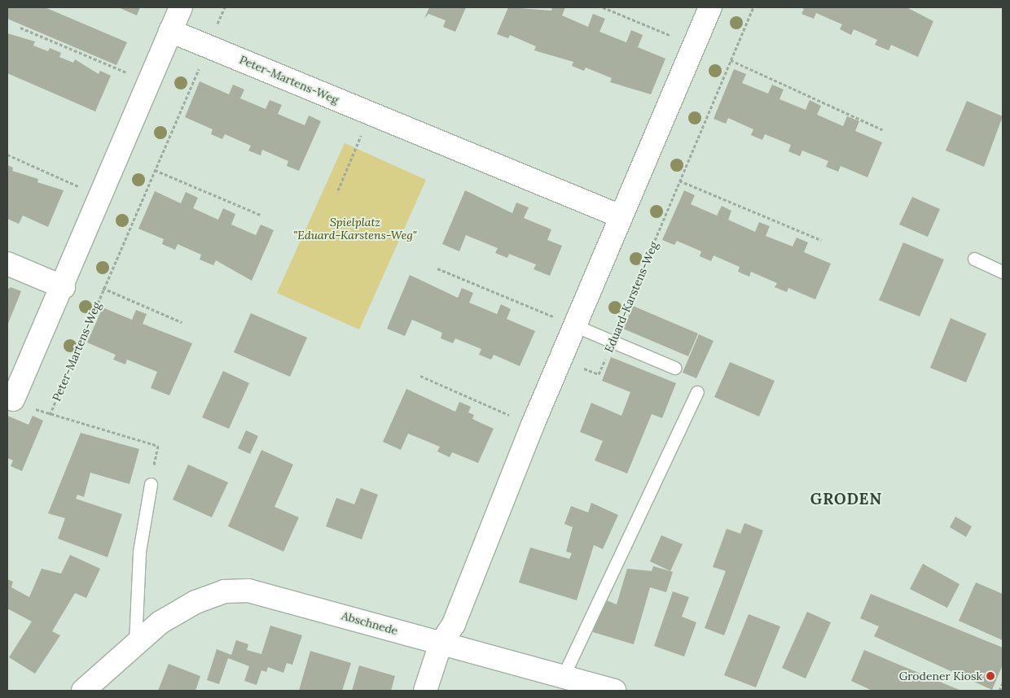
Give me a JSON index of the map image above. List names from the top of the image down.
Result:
{
  "streets": {
    "street": ["Peter-Martens-Weg", "Abschnede"],
    "path": ["Eduard-Karstens-Weg"]
  },
  "districts": ["GRODEN"],
  "parks": ["Spielplatz \"Eduard-Karstens-Weg\""],
  "places": ["Grodener Kiosk"]
}
